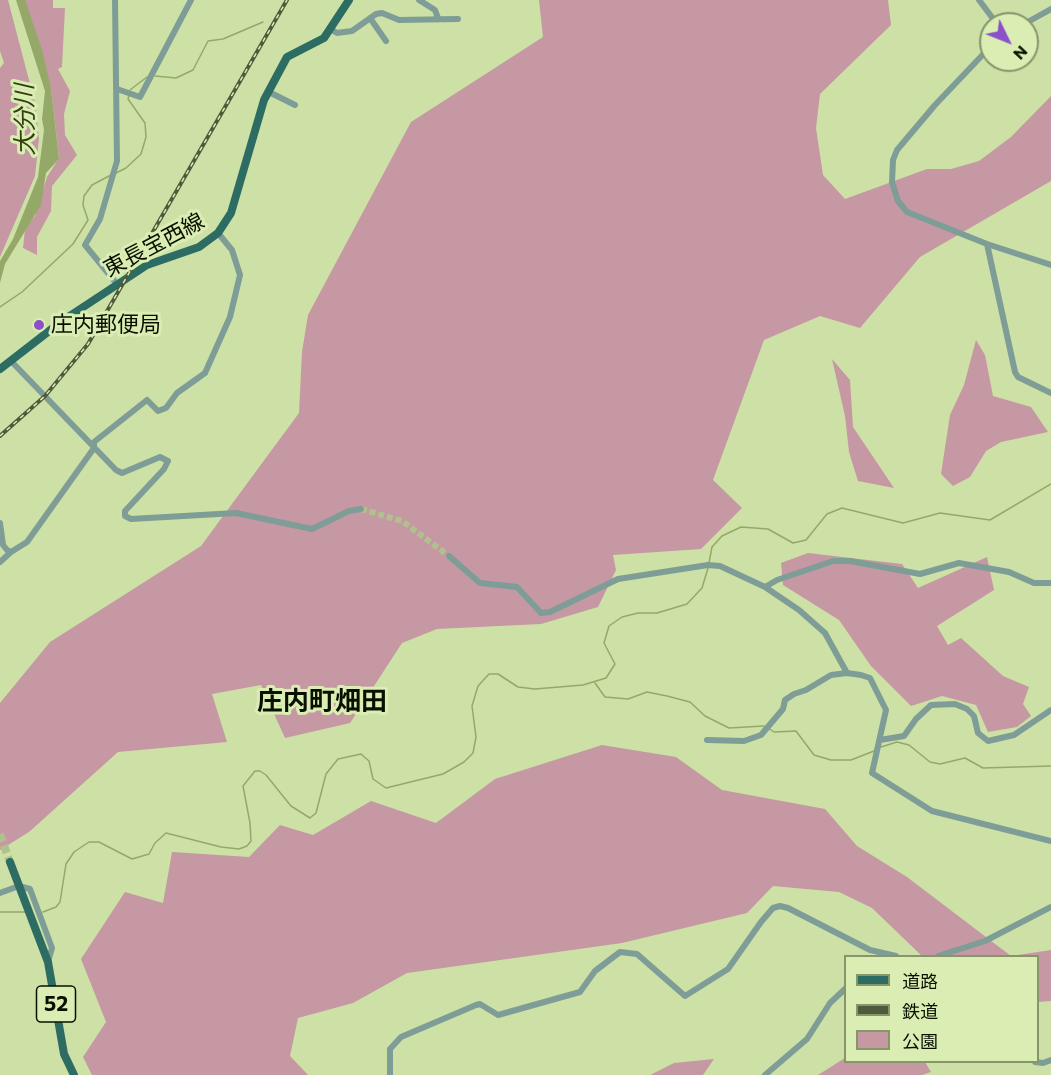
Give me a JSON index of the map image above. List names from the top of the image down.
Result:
{
  "streets": {
    "main road": ["東長宝西線", "52"]
  },
  "districts": ["庄内町畑田"],
  "water": ["大分川"],
  "places": ["庄内郵便局"],
  "legend": ["道路", "鉄道", "公園"],
  "north": "bottom right"
}
